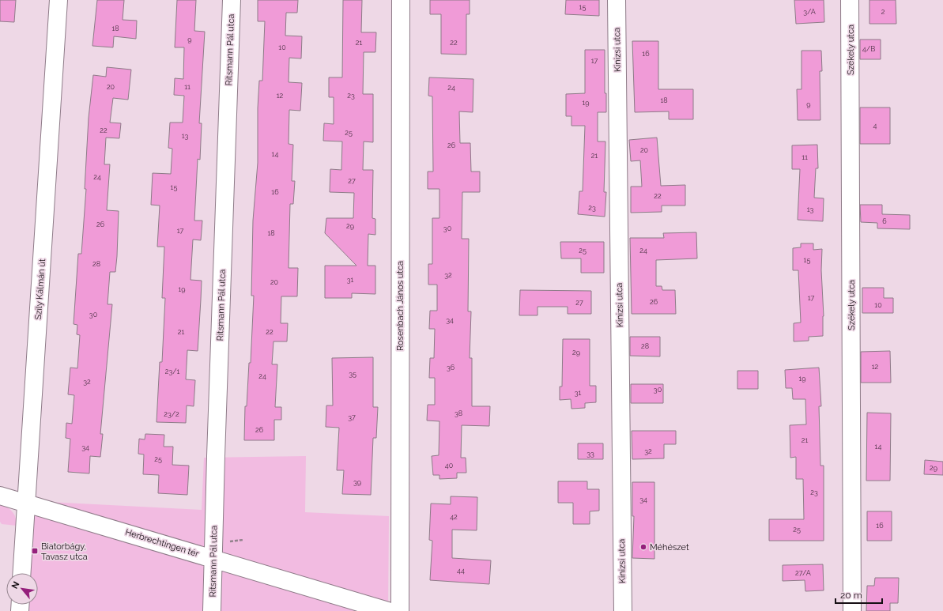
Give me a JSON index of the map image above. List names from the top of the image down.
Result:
{
  "streets": {
    "street": [
      "Ritsmann Pál utca",
      "Kinizsi utca",
      "Székely utca",
      "Szily Kálmán út",
      "Rosenbach János utca",
      "Herbrechtingen tér"
    ]
  },
  "crossings": [
    ["Ritsmann Pál utca", "Herbrechtingen tér"],
    ["Szily Kálmán út", "Herbrechtingen tér"]
  ],
  "places": {
    "other": ["Méhészet"],
    "transit": ["Biatorbágy, Tavasz utca"]
  },
  "house_numbers": [
    "15",
    "3/A",
    "2",
    "18",
    "9",
    "21",
    "22",
    "10",
    "4/B",
    "16",
    "17",
    "20",
    "11",
    "24",
    "12",
    "23",
    "18",
    "19",
    "9",
    "4",
    "22",
    "25",
    "13",
    "26",
    "20",
    "14",
    "21",
    "11",
    "24",
    "27",
    "15",
    "16",
    "22",
    "23",
    "13",
    "6",
    "26",
    "29",
    "30",
    "17",
    "18",
    "25",
    "24",
    "15",
    "28",
    "32",
    "31",
    "20",
    "19",
    "17",
    "26",
    "27",
    "10",
    "30",
    "34",
    "21",
    "22",
    "28",
    "29",
    "12",
    "36",
    "23/1",
    "35",
    "24",
    "19",
    "32",
    "30",
    "31",
    "38",
    "23/2",
    "37",
    "26",
    "21",
    "14",
    "34",
    "32",
    "33",
    "25",
    "40",
    "29",
    "39",
    "23",
    "34",
    "42",
    "16",
    "25",
    "44",
    "27/A"
  ],
  "scale_bar": "20 m",
  "north": "top left"
}
